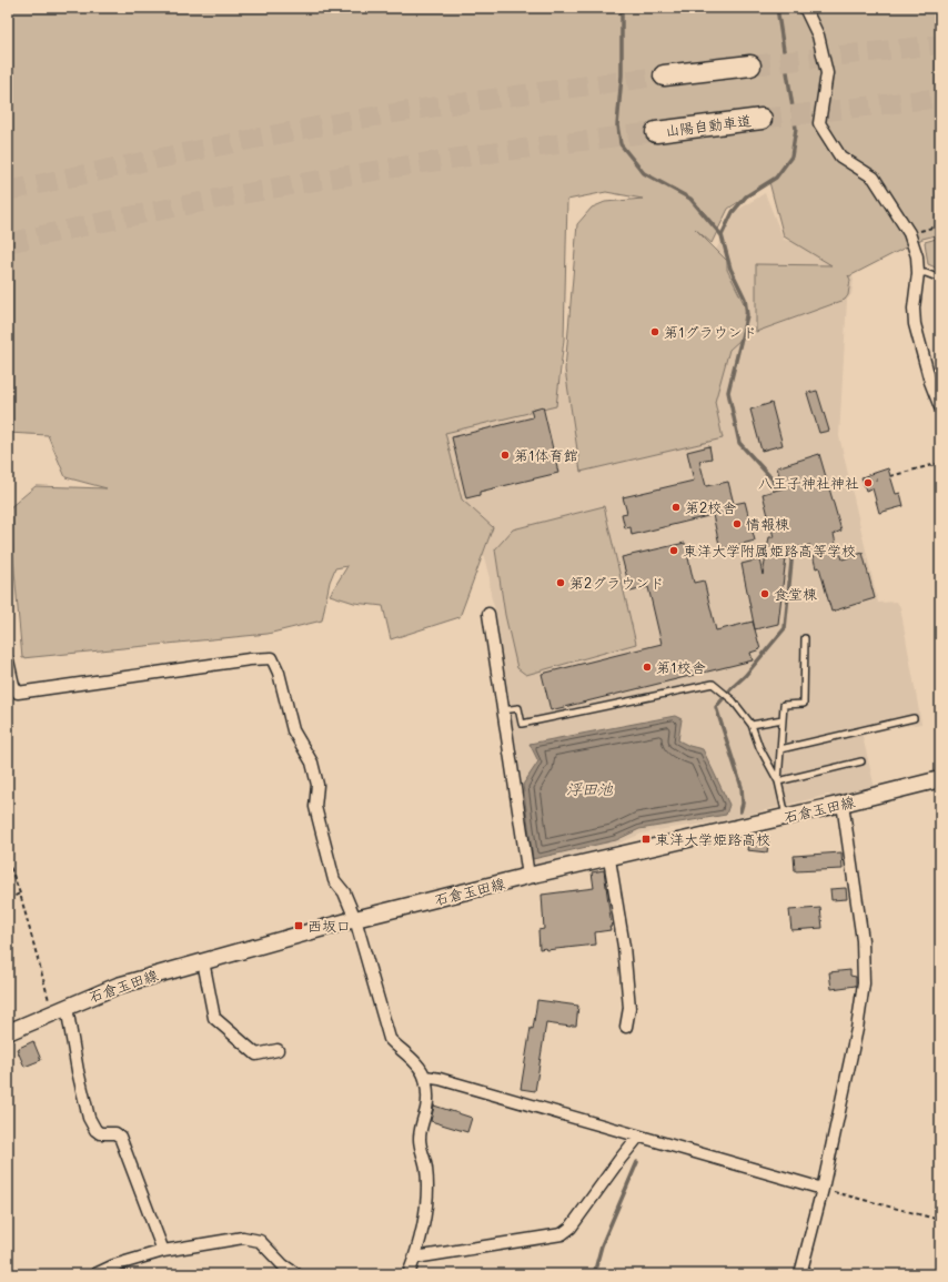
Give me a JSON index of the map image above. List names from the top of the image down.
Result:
{
  "streets": {
    "highway": ["山陽自動車道"],
    "main road": ["石倉玉田線"]
  },
  "water": ["浮田池"],
  "places": {
    "other": [
      "第1グラウンド",
      "第1体育館",
      "八王子神社神社",
      "第2校舎",
      "情報棟",
      "東洋大学附属姫路高等学校",
      "第2グラウンド",
      "食堂棟",
      "第1校舎"
    ],
    "transit": ["東洋大学姫路高校", "西坂口"]
  }
}
